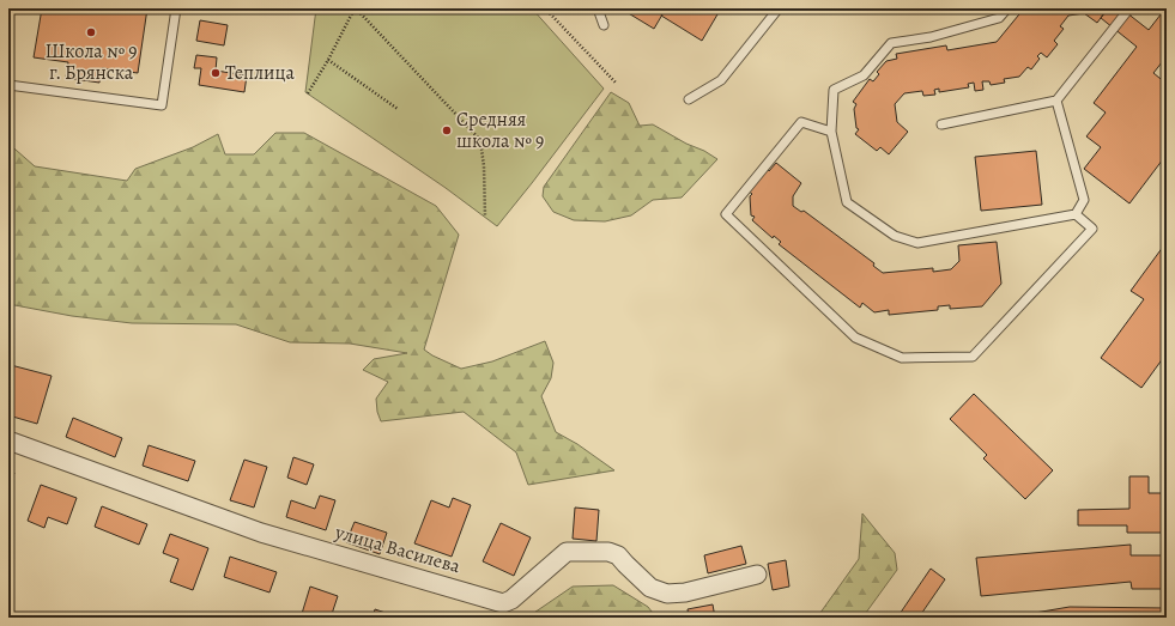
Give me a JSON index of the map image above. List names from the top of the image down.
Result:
{
  "streets": {
    "street": ["улица Василева"]
  },
  "places": ["Школа № 9 г. Брянска", "Теплица", "Средняя школа № 9"]
}
